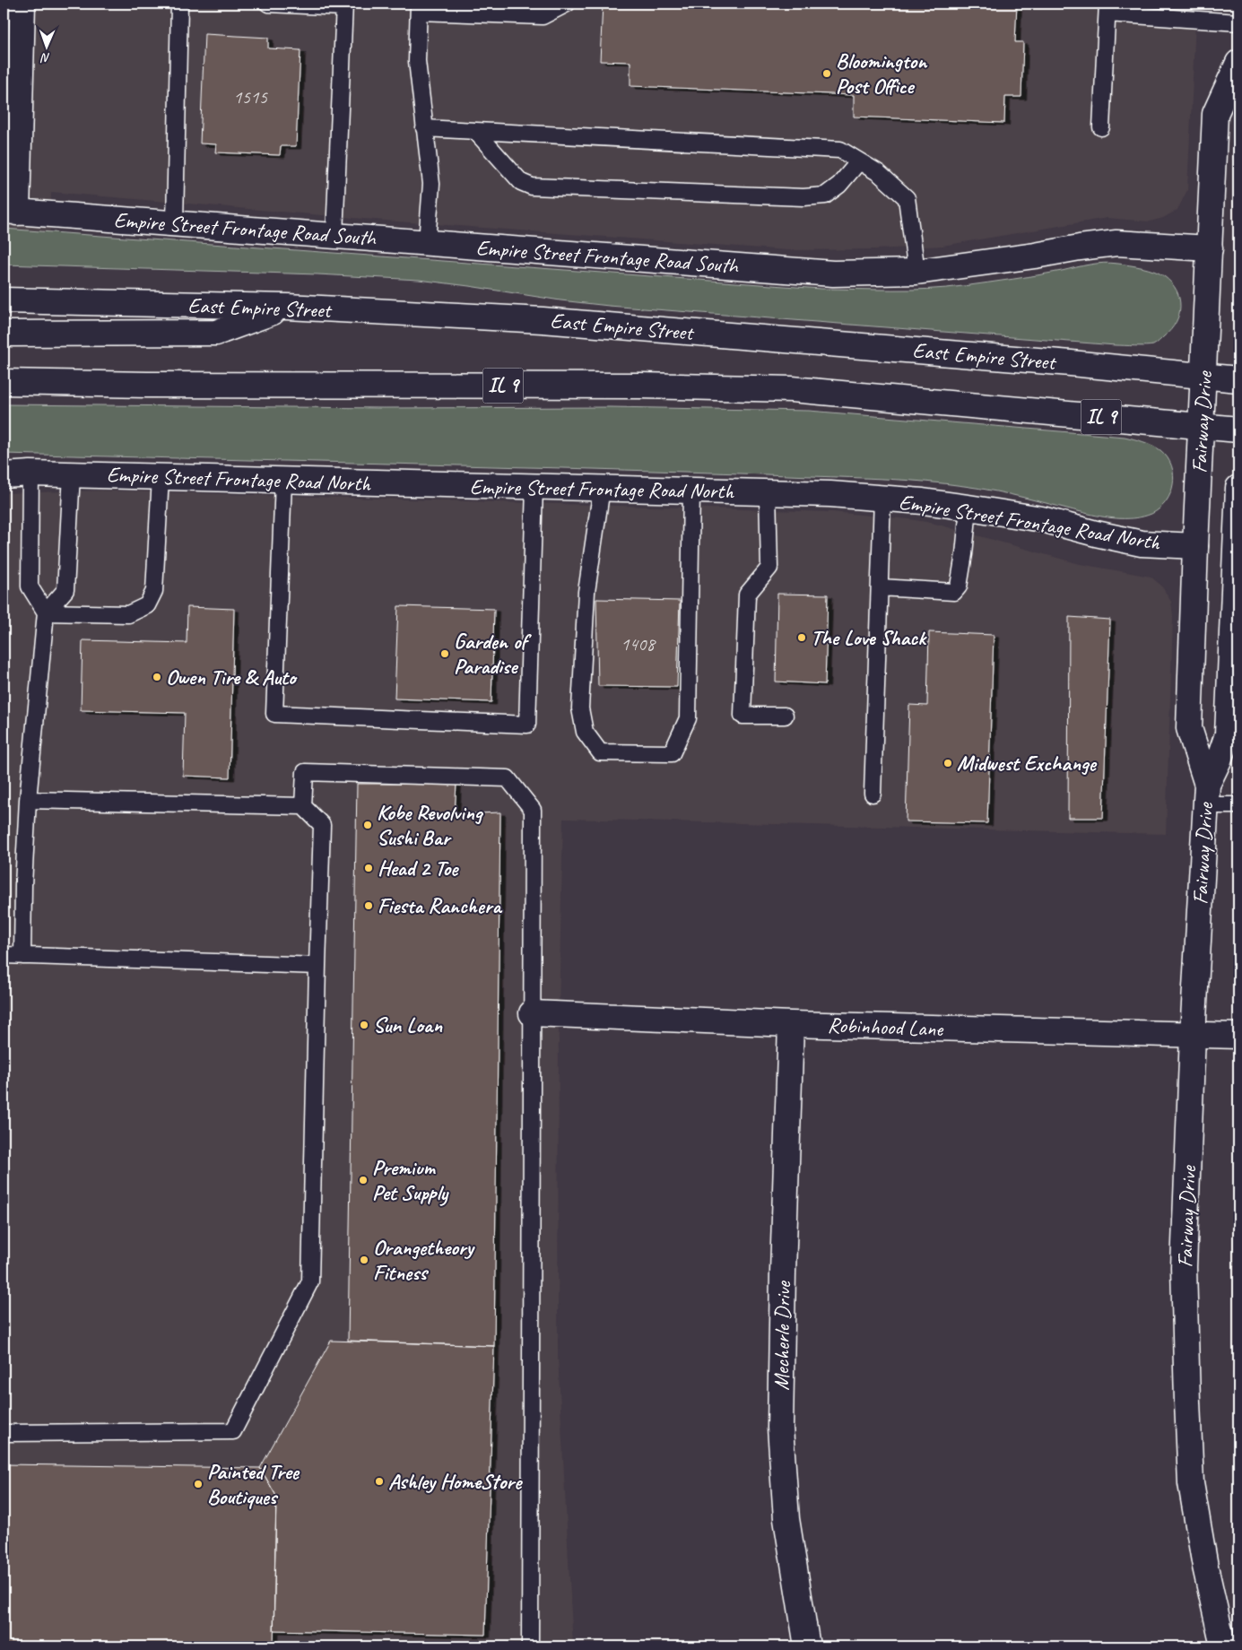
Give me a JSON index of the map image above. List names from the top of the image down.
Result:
{
  "streets": {
    "main road": [
      "Empire Street Frontage Road South",
      "East Empire Street",
      "IL 9",
      "Fairway Drive",
      "Empire Street Frontage Road North",
      "Robinhood Lane",
      "Mecherle Drive"
    ]
  },
  "crossings": [
    ["Empire Street Frontage Road South", "Fairway Drive"],
    ["East Empire Street", "Fairway Drive"],
    ["IL 9", "Fairway Drive"],
    ["Fairway Drive", "Empire Street Frontage Road North"],
    ["Fairway Drive", "Robinhood Lane"],
    ["Robinhood Lane", "Mecherle Drive"]
  ],
  "places": [
    "Bloomington Post Office",
    "The Love Shack",
    "Garden of Paradise",
    "Owen Tire & Auto",
    "Midwest Exchange",
    "Kobe Revolving Sushi Bar",
    "Head 2 Toe",
    "Fiesta Ranchera",
    "Sun Loan",
    "Premium Pet Supply",
    "Orangetheory Fitness",
    "Ashley HomeStore",
    "Painted Tree Boutiques"
  ],
  "house_numbers": ["1515", "1408"],
  "north": "bottom"
}
